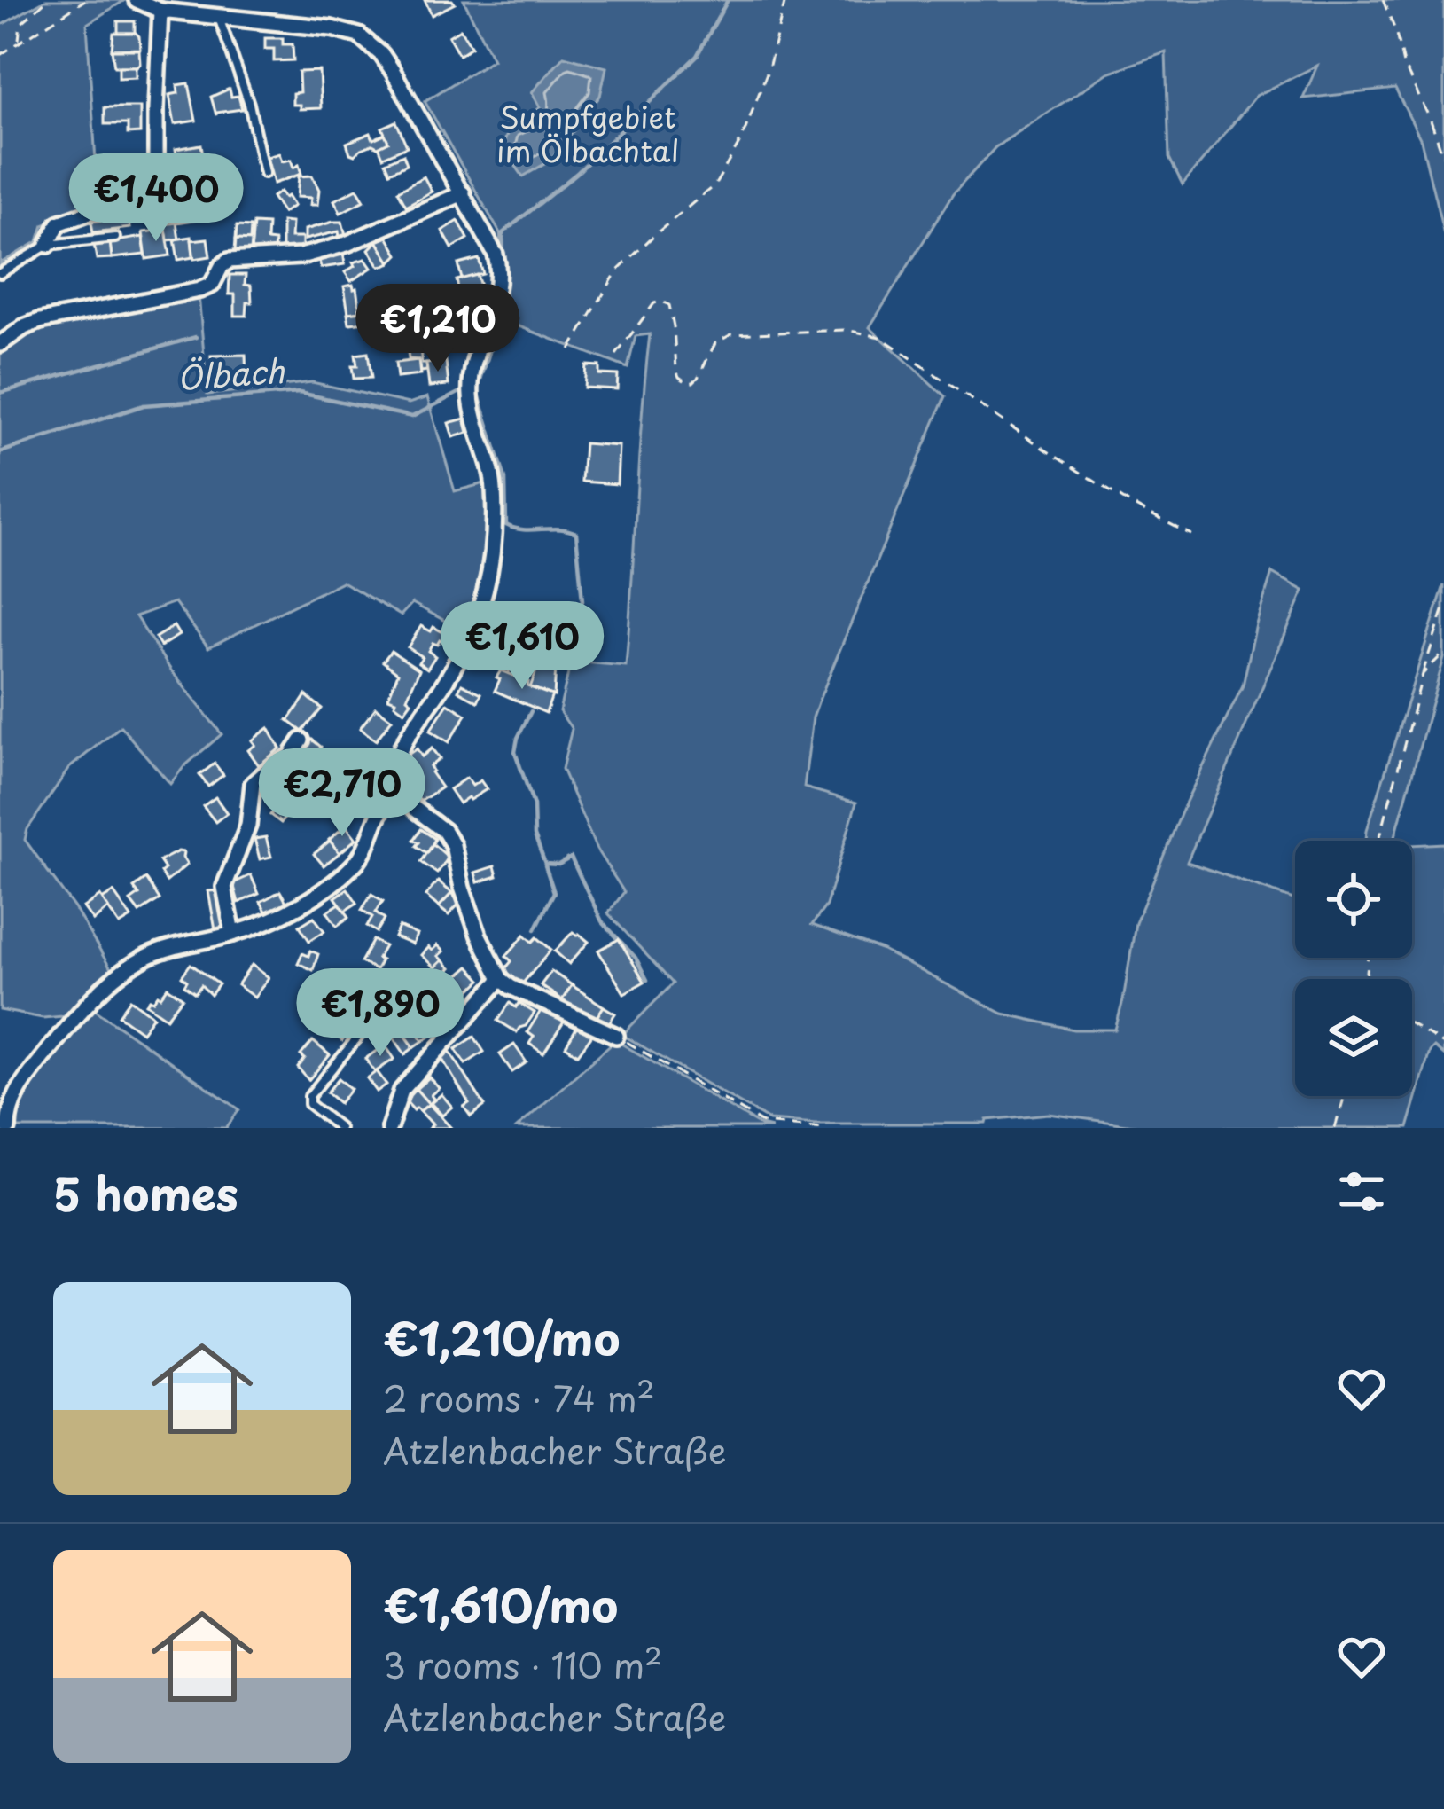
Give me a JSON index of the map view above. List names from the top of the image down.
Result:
{
  "water": ["Ölbach"],
  "parks": ["Sumpfgebiet im Ölbachtal"],
  "page": {
    "price": [
      "€1,400",
      "€1,210",
      "€1,610",
      "€2,710",
      "€1,890"
    ],
    "heading": "5 homes",
    "list": [
      {
        "name": "€1,210/mo",
        "note": "2 rooms · 74 m² · Atzlenbacher Straße"
      },
      {
        "name": "€1,610/mo",
        "note": "3 rooms · 110 m² · Atzlenbacher Straße"
      }
    ]
  }
}
